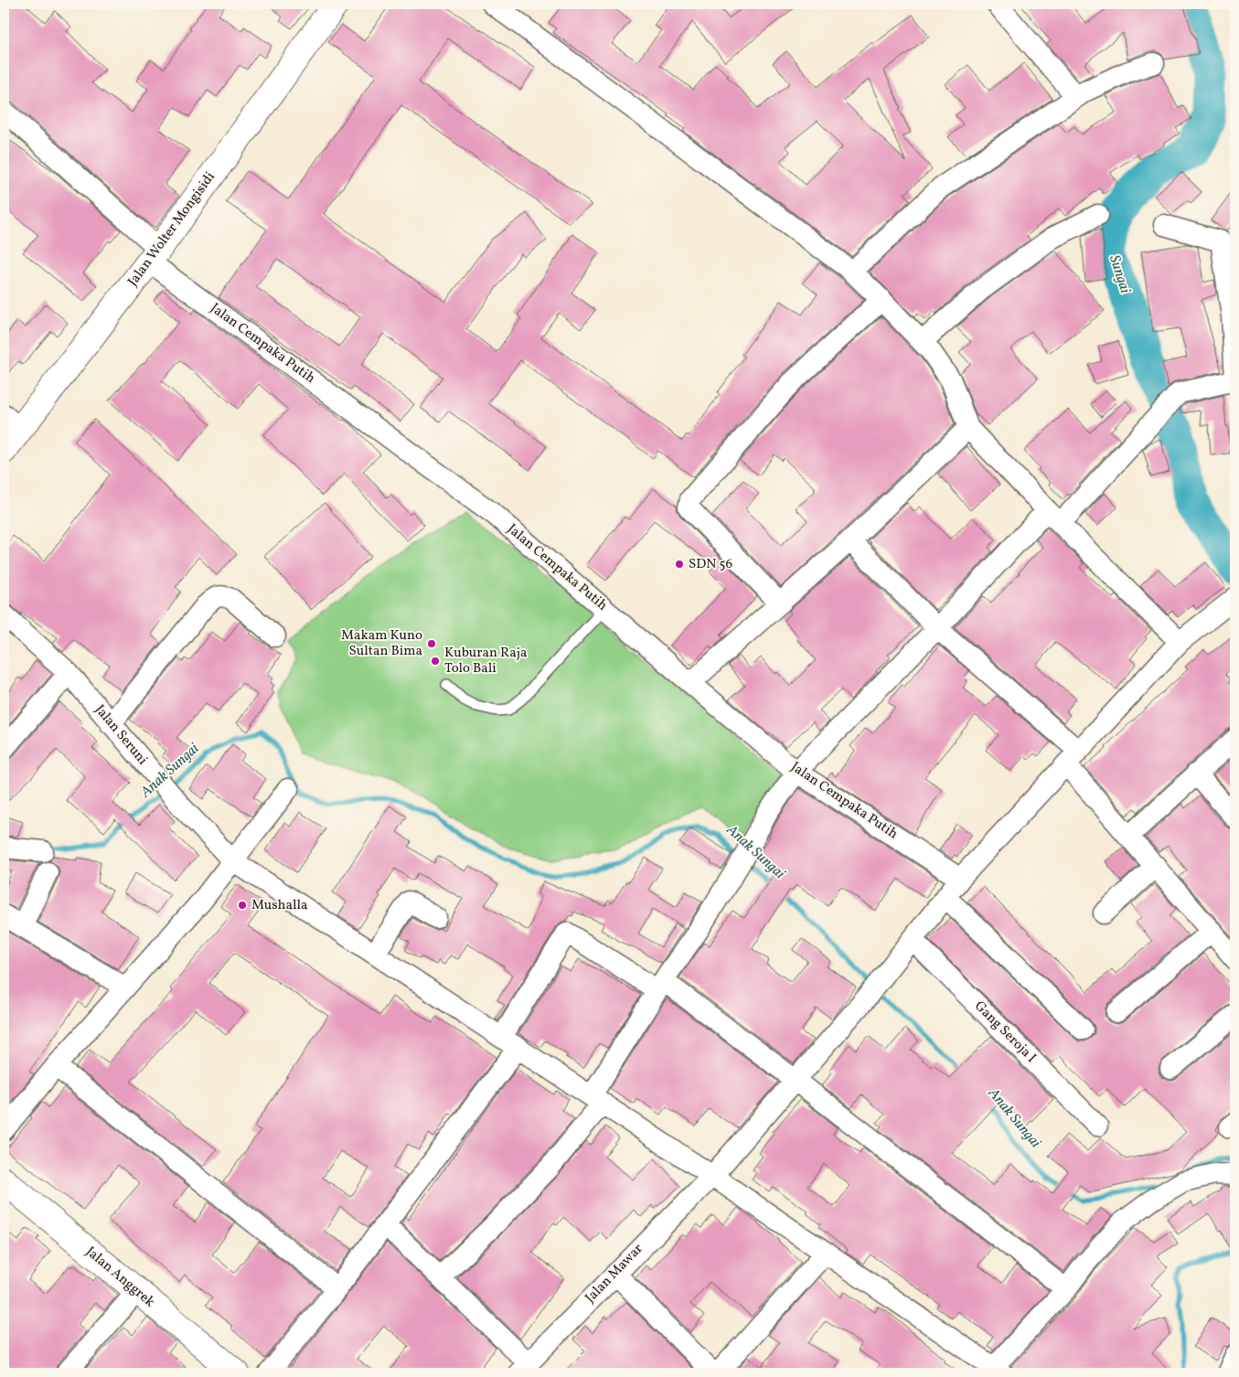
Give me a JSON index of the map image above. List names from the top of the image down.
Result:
{
  "streets": {
    "street": [
      "Jalan Wolter Mongisidi",
      "Jalan Cempaka Putih",
      "Jalan Seruni",
      "Gang Seroja I",
      "Jalan Mawar",
      "Jalan Anggrek"
    ]
  },
  "crossings": [
    ["Jalan Wolter Mongisidi", "Jalan Cempaka Putih"],
    ["Jalan Cempaka Putih", "Jalan Mawar"],
    ["Jalan Seruni", "Jalan Mawar"],
    ["Gang Seroja I", "Jalan Mawar"]
  ],
  "water": ["Sungai", "Anak Sungai"],
  "places": [
    "SDN 56",
    "Makam Kuno Sultan Bima",
    "Kuburan Raja Tolo Bali",
    "Mushalla"
  ]
}
